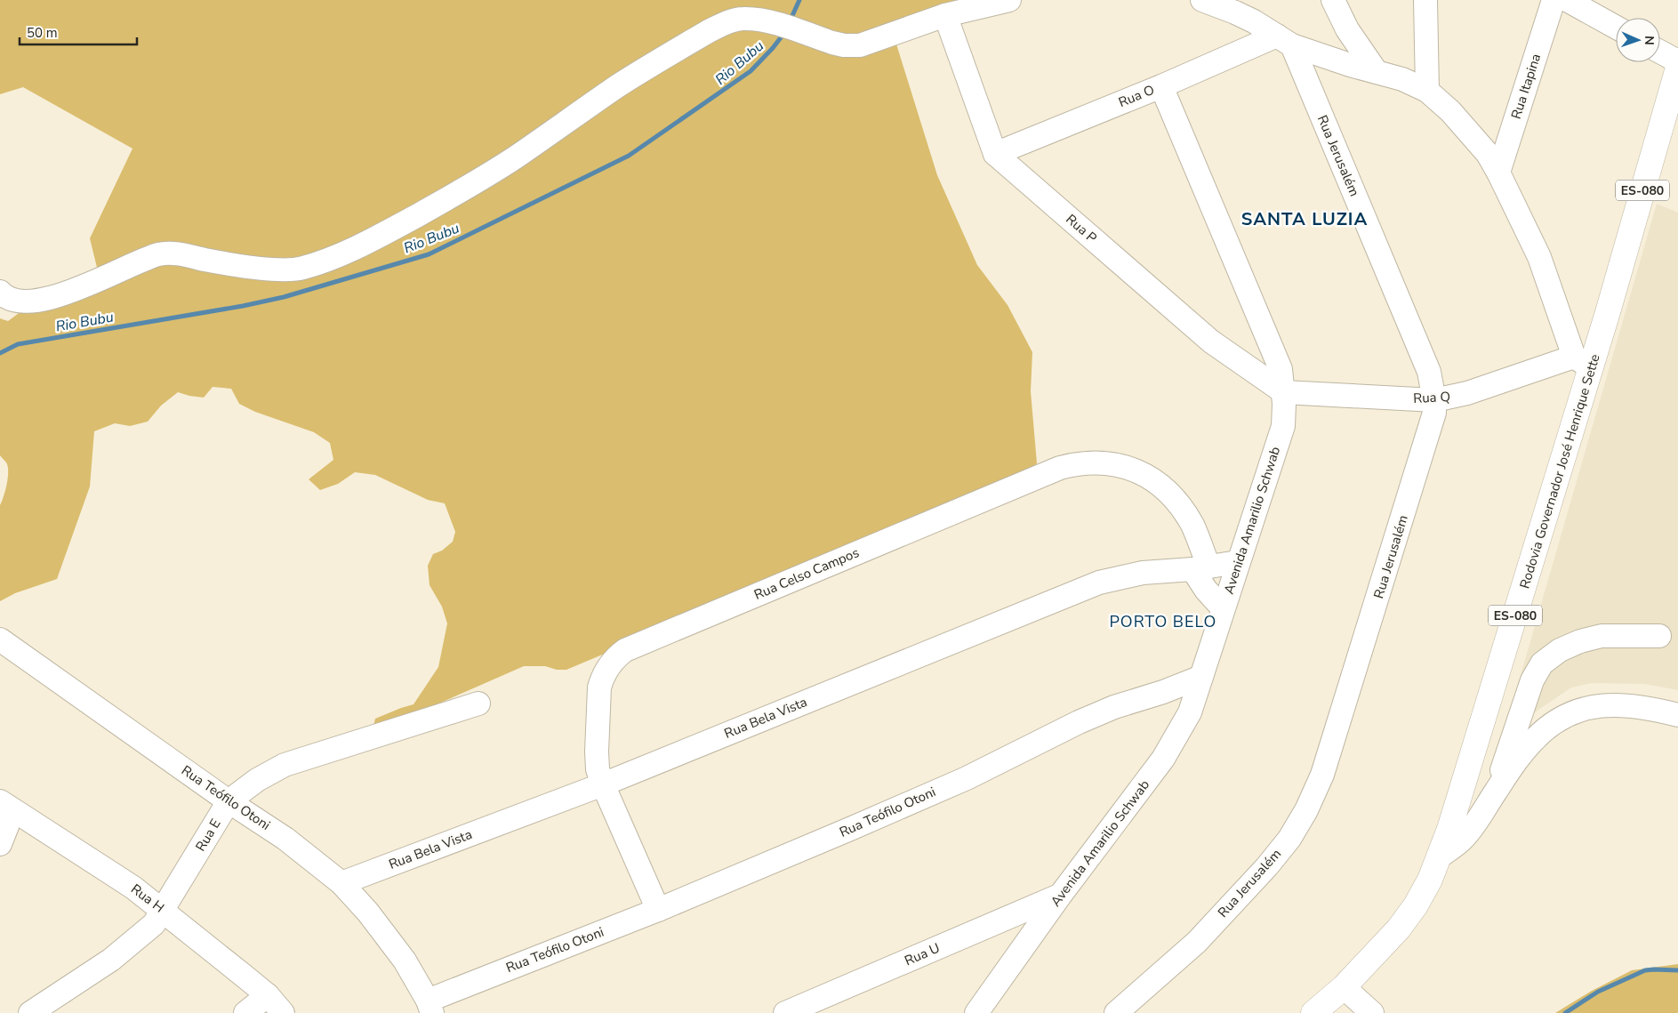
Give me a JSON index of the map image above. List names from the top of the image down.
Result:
{
  "streets": {
    "main road": ["ES-080", "Rodovia Governador José Henrique Sette"],
    "street": [
      "Rua Itapina",
      "Rua O",
      "Rua Jerusalém",
      "Rua P",
      "Rua Q",
      "Avenida Amarilio Schwab",
      "Rua Celso Campos",
      "Rua Bela Vista",
      "Rua Teófilo Otoni",
      "Rua E",
      "Rua H",
      "Rua U"
    ]
  },
  "crossings": [
    ["Rua O", "Rua Jerusalém"],
    ["Rua O", "Rua P"],
    ["Rua O", "Avenida Amarilio Schwab"],
    ["Rua Jerusalém", "Rua Q"],
    ["Rua P", "Rua Q"],
    ["Rua P", "Avenida Amarilio Schwab"],
    ["Rua Q", "Rodovia Governador José Henrique Sette"],
    ["Rua Q", "Avenida Amarilio Schwab"],
    ["Avenida Amarilio Schwab", "Rua Bela Vista"],
    ["Avenida Amarilio Schwab", "Rua Teófilo Otoni"],
    ["Avenida Amarilio Schwab", "Rua U"],
    ["Rua Celso Campos", "Rua Bela Vista"],
    ["Rua Celso Campos", "Rua Teófilo Otoni"],
    ["Rua Bela Vista", "Rua Teófilo Otoni"],
    ["Rua Teófilo Otoni", "Rua E"],
    ["Rua E", "Rua H"]
  ],
  "districts": ["SANTA LUZIA", "PORTO BELO"],
  "water": ["Rio Bubu"],
  "scale_bar": "50 m",
  "north": "right"
}
